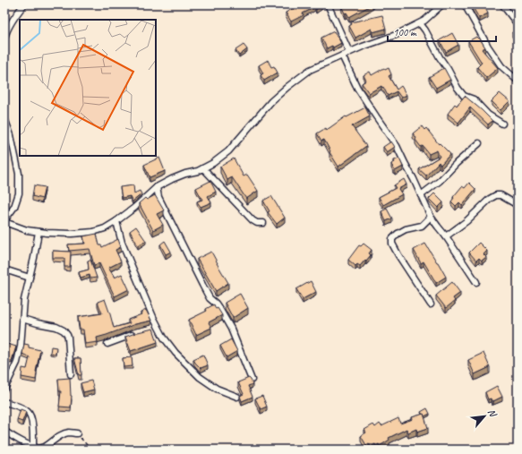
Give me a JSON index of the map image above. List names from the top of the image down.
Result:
{
  "scale_bar": "100 m",
  "north": "top right"
}
